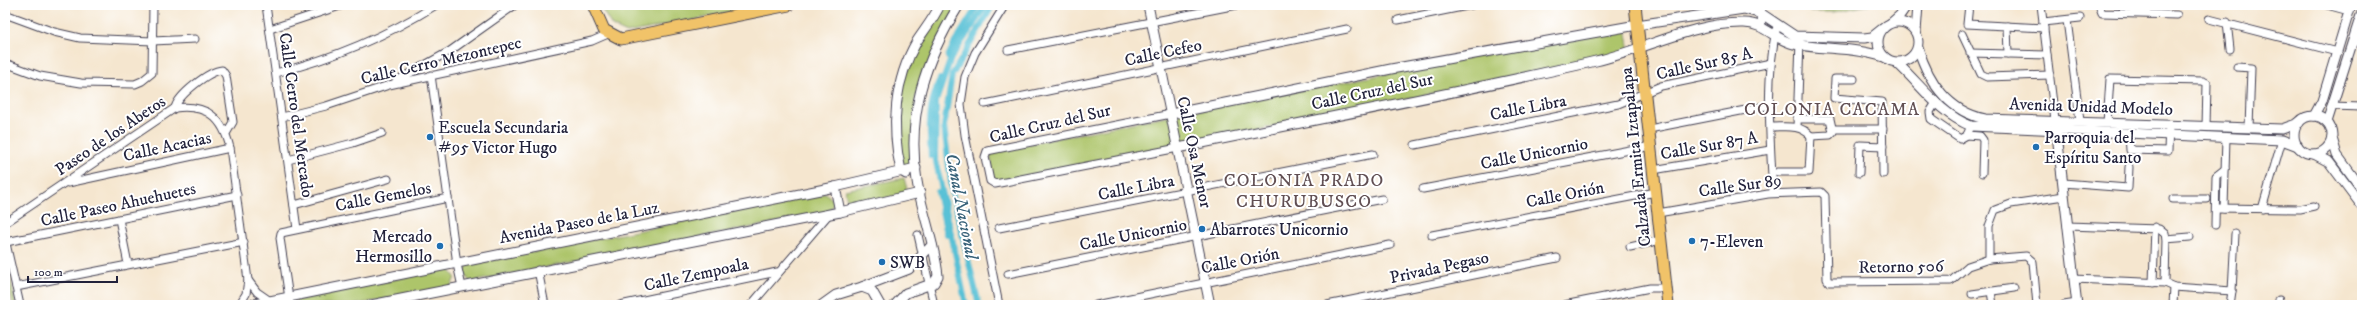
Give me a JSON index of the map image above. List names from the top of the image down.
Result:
{
  "streets": {
    "main road": ["Calzada Ermita Iztapalapa"],
    "street": [
      "Calle Cefeo",
      "Calle Cerro Mezontepec",
      "Calle Sur 85 A",
      "Calle Cruz del Sur",
      "Avenida Unidad Modelo",
      "Calle Libra",
      "Calle Cerro del Mercado",
      "Paseo de los Abetos",
      "Calle Sur 87 A",
      "Calle Acacias",
      "Calle Osa Menor",
      "Calle Unicornio",
      "Calle Sur 89",
      "Calle Orión",
      "Calle Gemelos",
      "Calle Paseo Ahuehuetes",
      "Avenida Paseo de la Luz",
      "Retorno 506",
      "Privada Pegaso",
      "Calle Zempoala"
    ]
  },
  "crossings": [
    ["Calle Cefeo", "Calle Osa Menor"],
    ["Calle Cerro Mezontepec", "Calle Cerro del Mercado"],
    ["Calle Sur 85 A", "Calle Libra"],
    ["Calle Sur 85 A", "Calzada Ermita Iztapalapa"],
    ["Calle Cruz del Sur", "Calle Osa Menor"],
    ["Calle Cruz del Sur", "Calzada Ermita Iztapalapa"],
    ["Calle Libra", "Calle Osa Menor"],
    ["Calle Libra", "Calzada Ermita Iztapalapa"],
    ["Calle Cerro del Mercado", "Calle Gemelos"],
    ["Paseo de los Abetos", "Calle Acacias"],
    ["Paseo de los Abetos", "Calle Paseo Ahuehuetes"],
    ["Calle Sur 87 A", "Calzada Ermita Iztapalapa"],
    ["Calle Osa Menor", "Calle Unicornio"],
    ["Calle Osa Menor", "Calle Orión"],
    ["Calle Unicornio", "Calzada Ermita Iztapalapa"],
    ["Calzada Ermita Iztapalapa", "Calle Sur 89"],
    ["Calzada Ermita Iztapalapa", "Calle Orión"],
    ["Calle Sur 89", "Retorno 506"],
    ["Calle Gemelos", "Avenida Paseo de la Luz"]
  ],
  "districts": ["COLONIA CACAMA", "COLONIA PRADO CHURUBUSCO"],
  "water": ["Canal Nacional"],
  "places": [
    "Escuela Secundaria #95 Victor Hugo",
    "Parroquia del Espíritu Santo",
    "Abarrotes Unicornio",
    "7-Eleven",
    "Mercado Hermosillo",
    "SWB"
  ],
  "scale_bar": "100 m"
}
